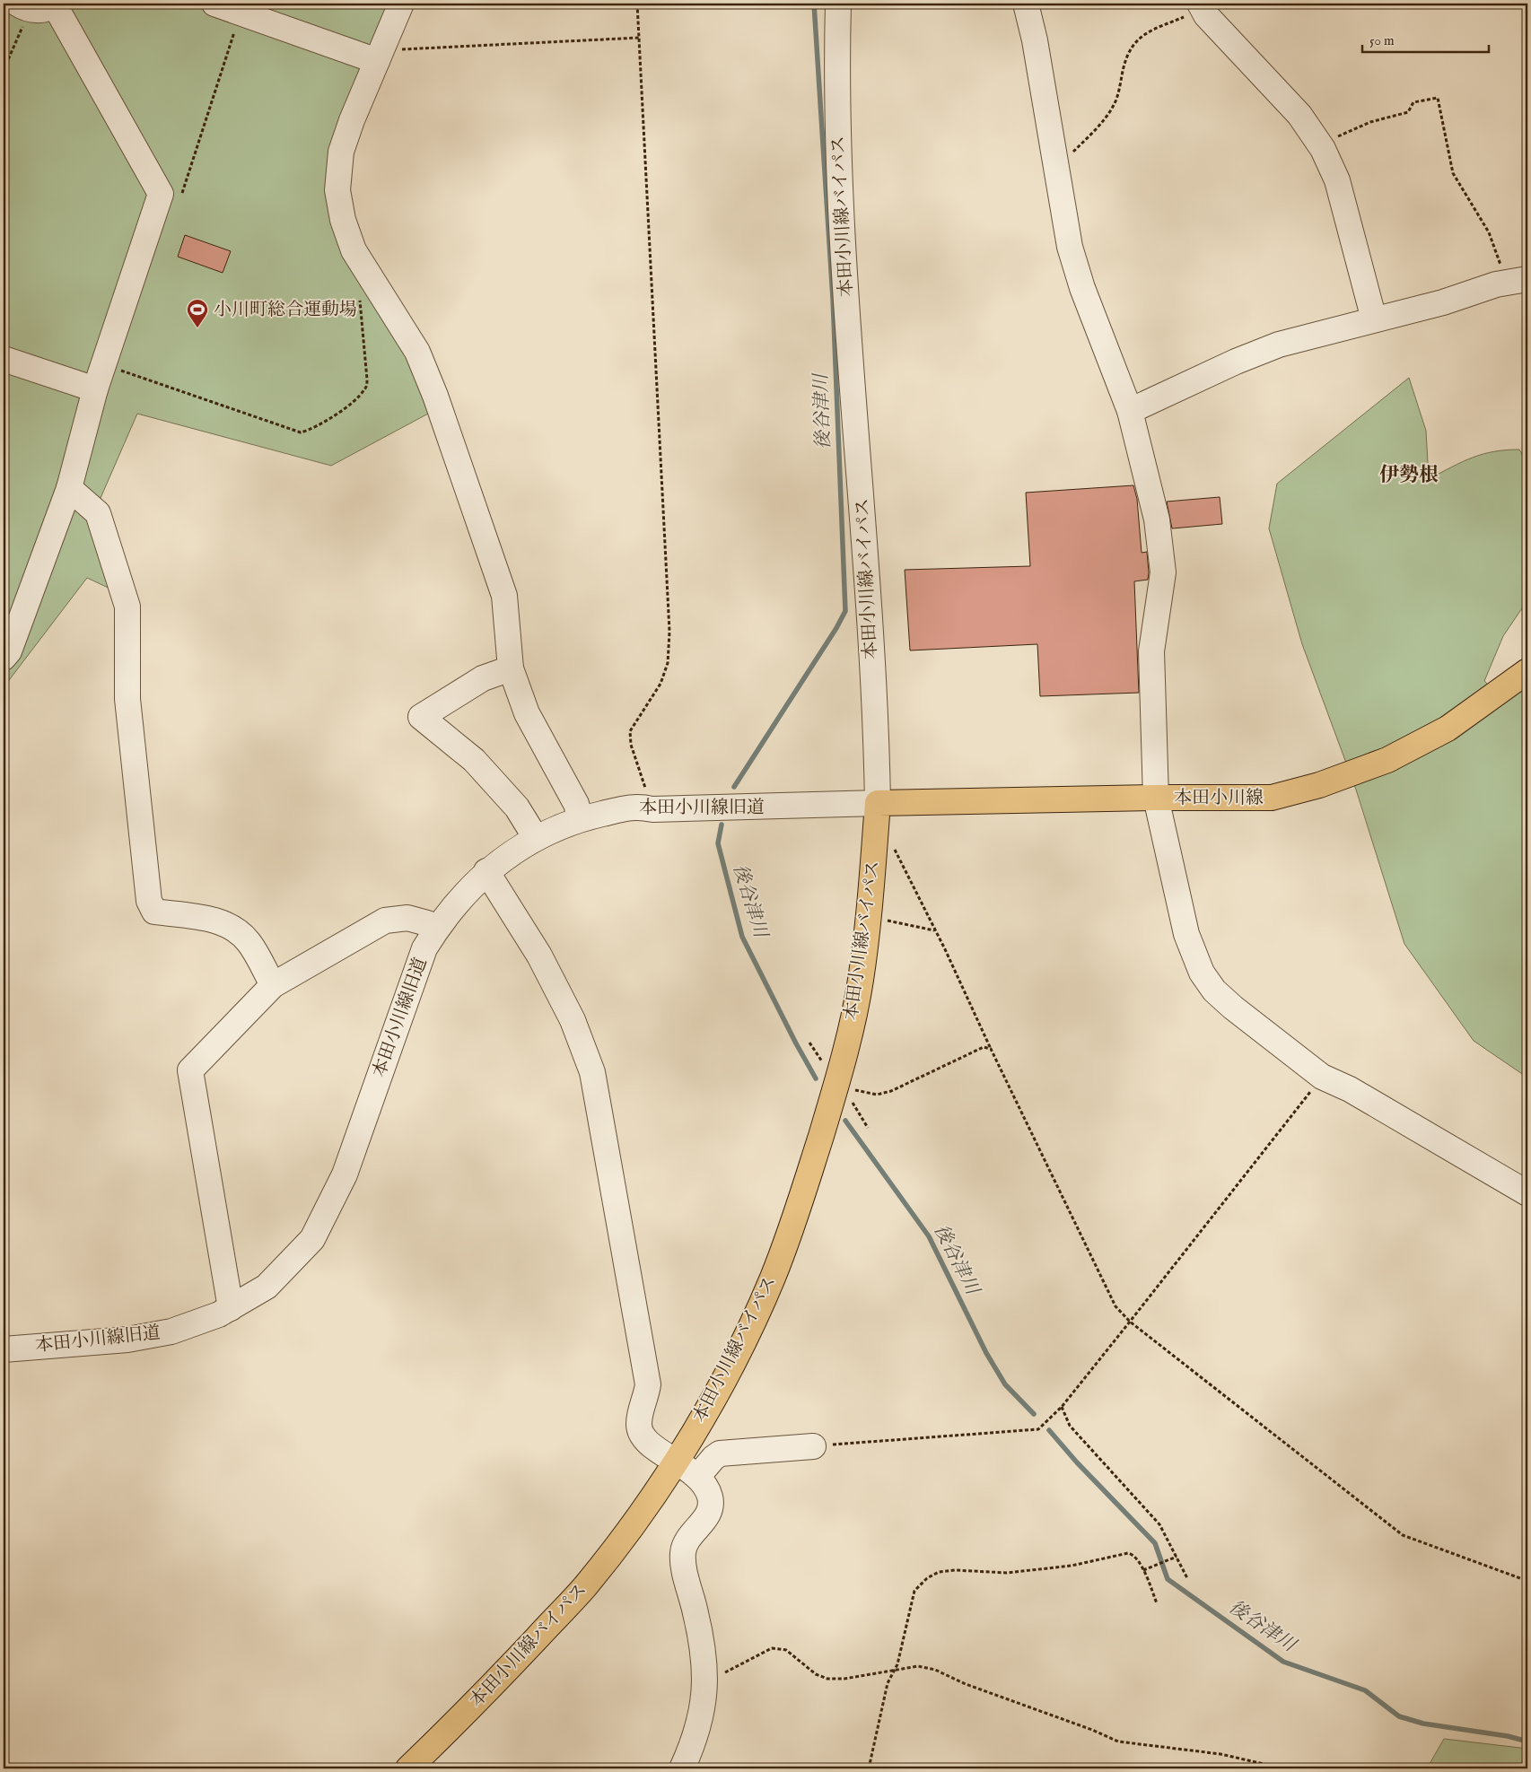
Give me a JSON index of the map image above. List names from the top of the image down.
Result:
{
  "streets": {
    "main road": ["本田小川線バイパス", "本田小川線"],
    "street": ["本田小川線旧道"]
  },
  "crossings": [
    ["本田小川線バイパス", "本田小川線"],
    ["本田小川線バイパス", "本田小川線旧道"],
    ["本田小川線", "本田小川線旧道"]
  ],
  "districts": ["伊勢根"],
  "water": ["後谷津川"],
  "places": {
    "sports": ["小川町総合運動場"]
  },
  "scale_bar": "50 m"
}
